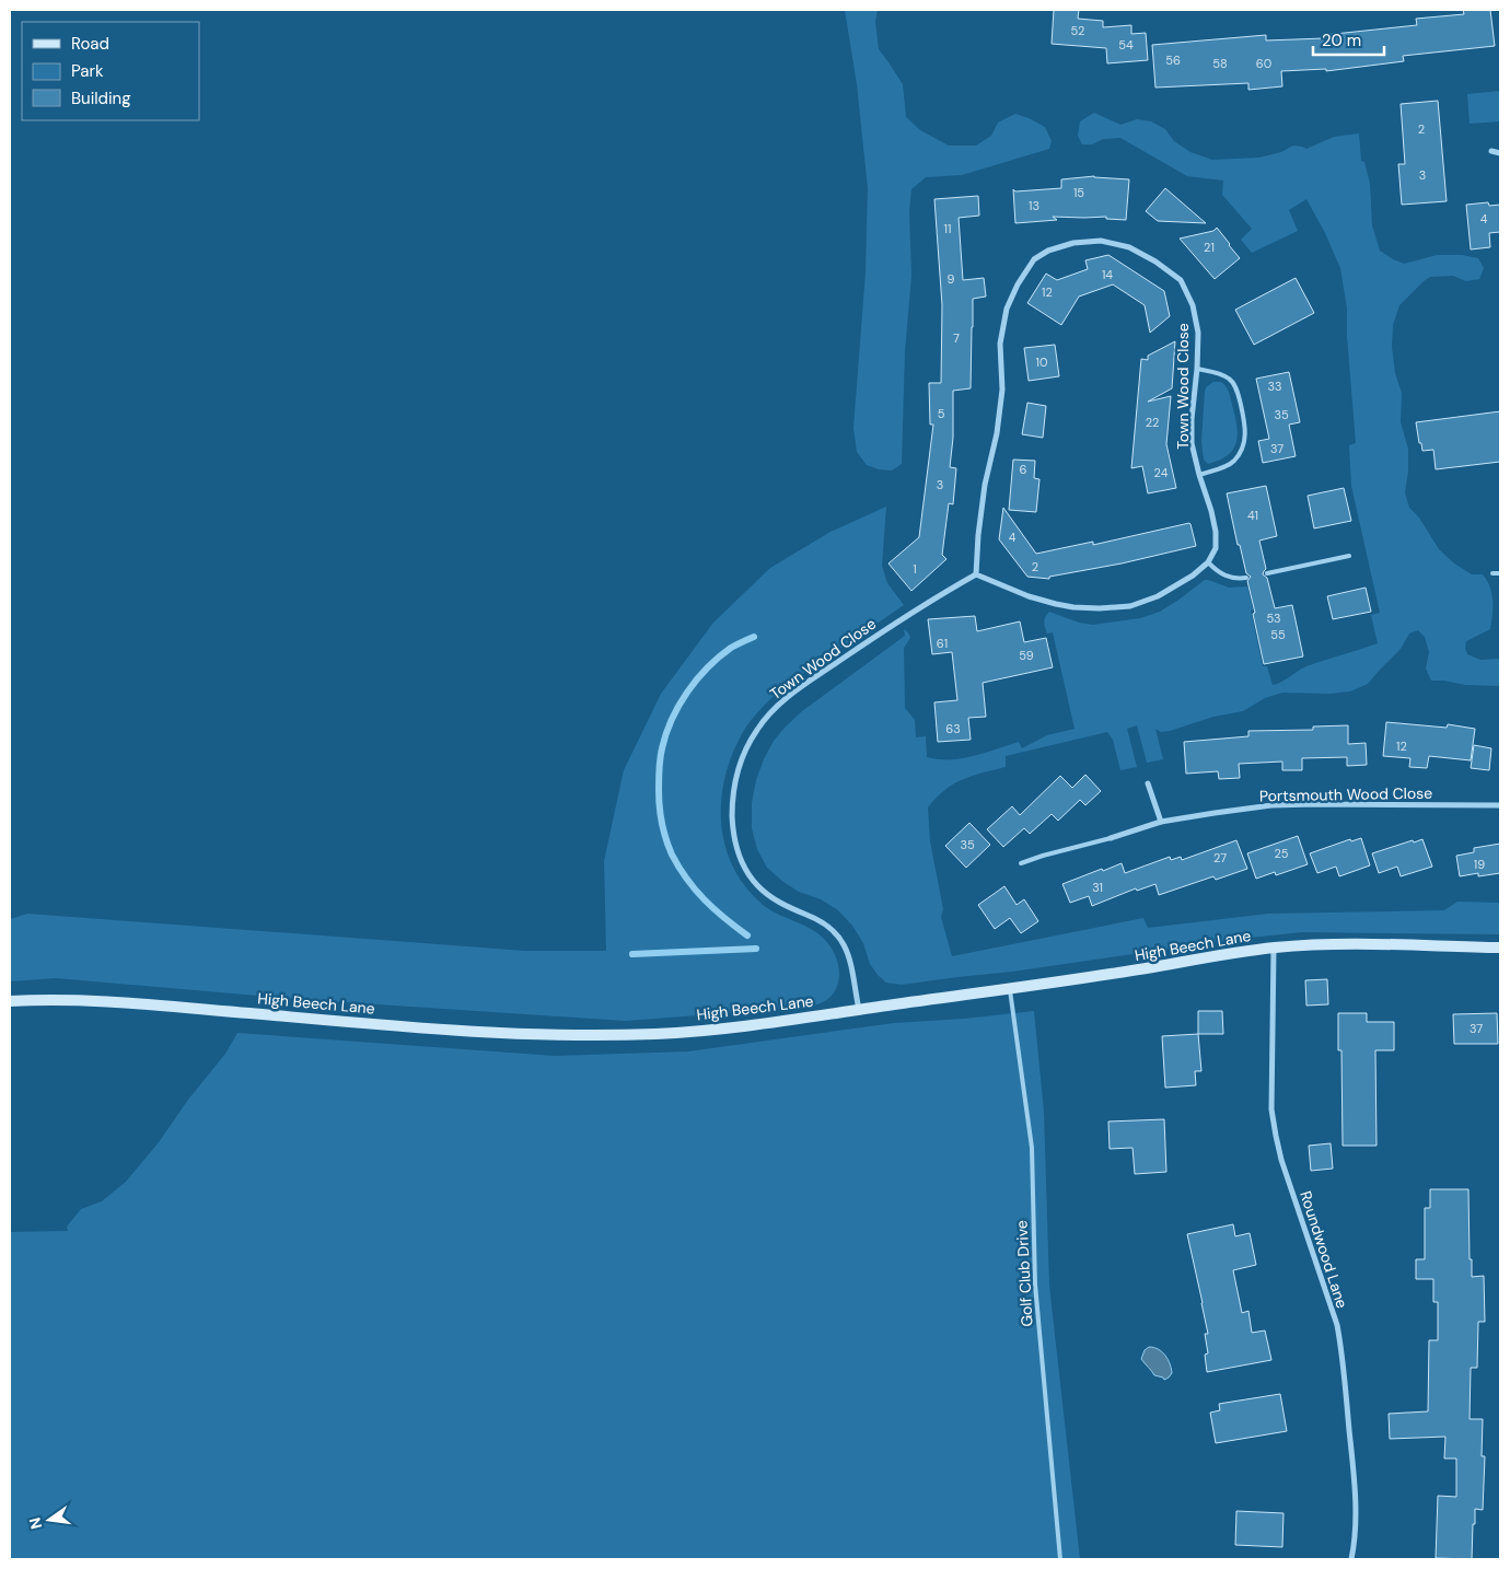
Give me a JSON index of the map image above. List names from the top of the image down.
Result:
{
  "streets": {
    "street": [
      "Town Wood Close",
      "Portsmouth Wood Close",
      "High Beech Lane",
      "Roundwood Lane"
    ],
    "lane": ["Golf Club Drive"]
  },
  "crossings": [
    ["Town Wood Close", "High Beech Lane"],
    ["High Beech Lane", "Roundwood Lane"],
    ["High Beech Lane", "Golf Club Drive"]
  ],
  "house_numbers": [
    "52",
    "54",
    "56",
    "58",
    "60",
    "2",
    "3",
    "15",
    "13",
    "4",
    "11",
    "21",
    "14",
    "9",
    "12",
    "7",
    "10",
    "33",
    "5",
    "35",
    "22",
    "37",
    "6",
    "24",
    "3",
    "41",
    "4",
    "2",
    "1",
    "53",
    "55",
    "61",
    "59",
    "63",
    "12",
    "35",
    "25",
    "27",
    "19",
    "31",
    "37"
  ],
  "legend": ["Road", "Park", "Building"],
  "scale_bar": "20 m",
  "north": "left"
}
